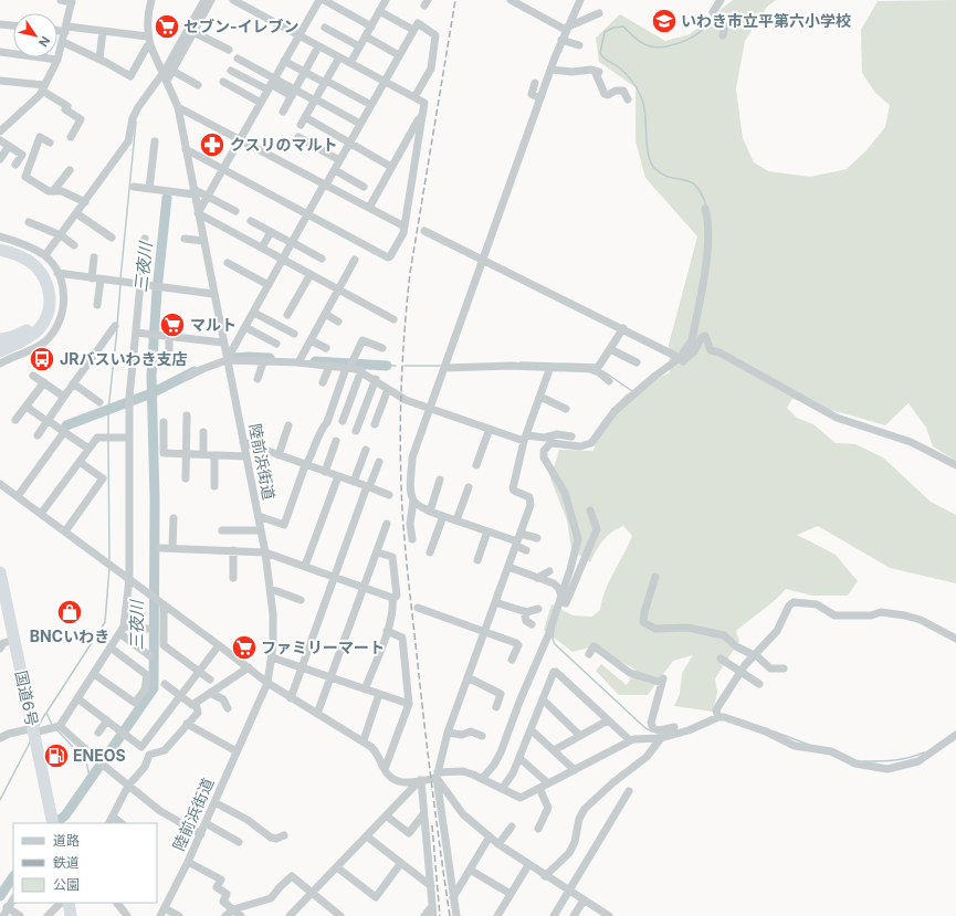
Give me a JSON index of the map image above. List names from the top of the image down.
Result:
{
  "streets": {
    "highway": ["国道6号"],
    "street": ["陸前浜街道"]
  },
  "water": ["三夜川"],
  "places": {
    "school or university": ["いわき市立平第六小学校"],
    "supermarket": ["セブン-イレブン", "マルト", "ファミリーマート"],
    "pharmacy": ["クスリのマルト"],
    "bus stop": ["JRバスいわき支店"],
    "shop": ["BNCいわき"],
    "fuel station": ["ENEOS"]
  },
  "legend": ["道路", "鉄道", "公園"],
  "north": "bottom right"
}
